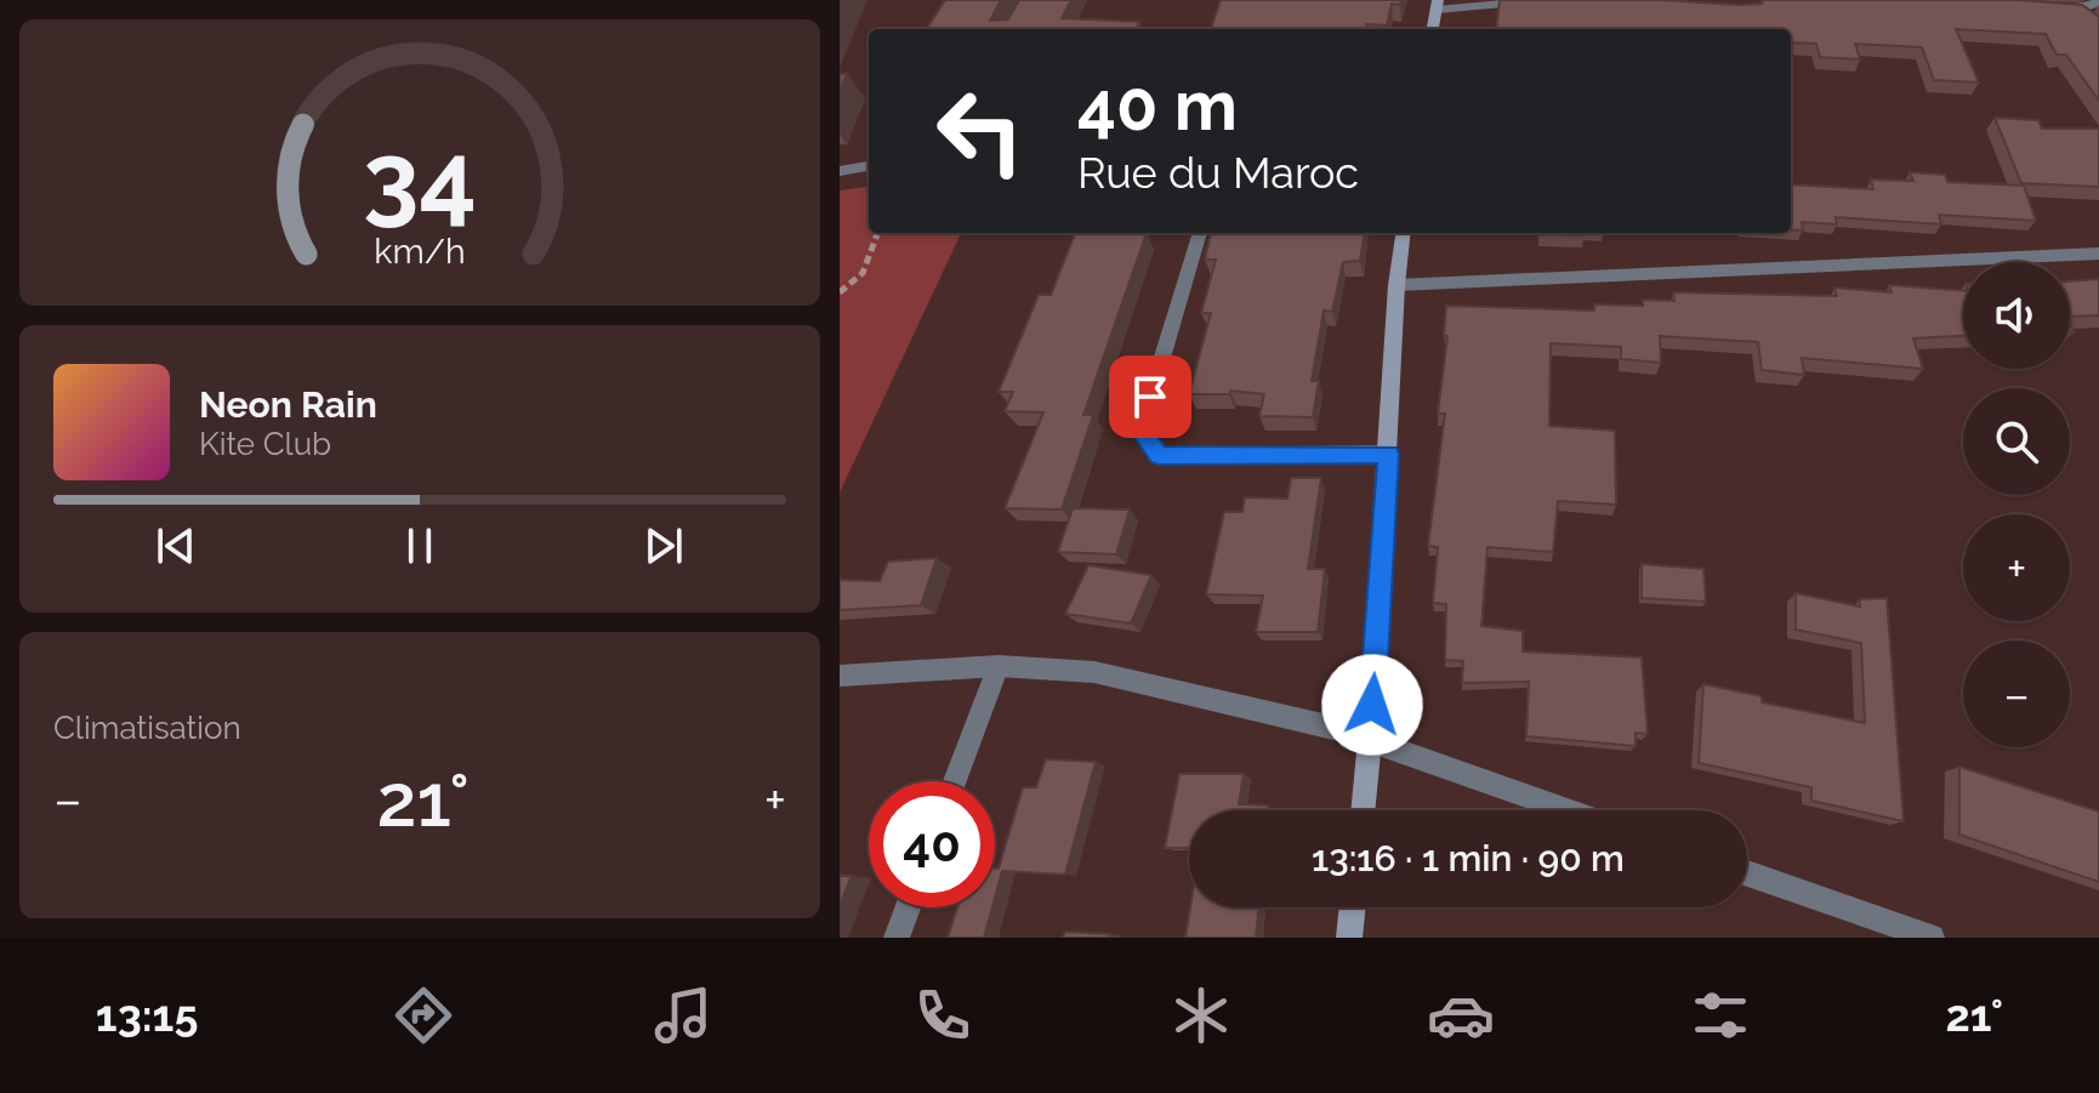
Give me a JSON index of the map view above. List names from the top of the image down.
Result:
{
  "page": {
    "turn": ["40 m", "Rue du Maroc"],
    "map_buttons": ["+", "−"],
    "song": ["Neon Rain", "Kite Club"],
    "tile": "Climatisation",
    "heat": ["−", "21°", "+"],
    "limit": "40",
    "trip": "13:16 · 1 min · 90 m",
    "tabs": ["13:15", "21°"],
    "gauge": ["34", "km/h"]
  }
}
